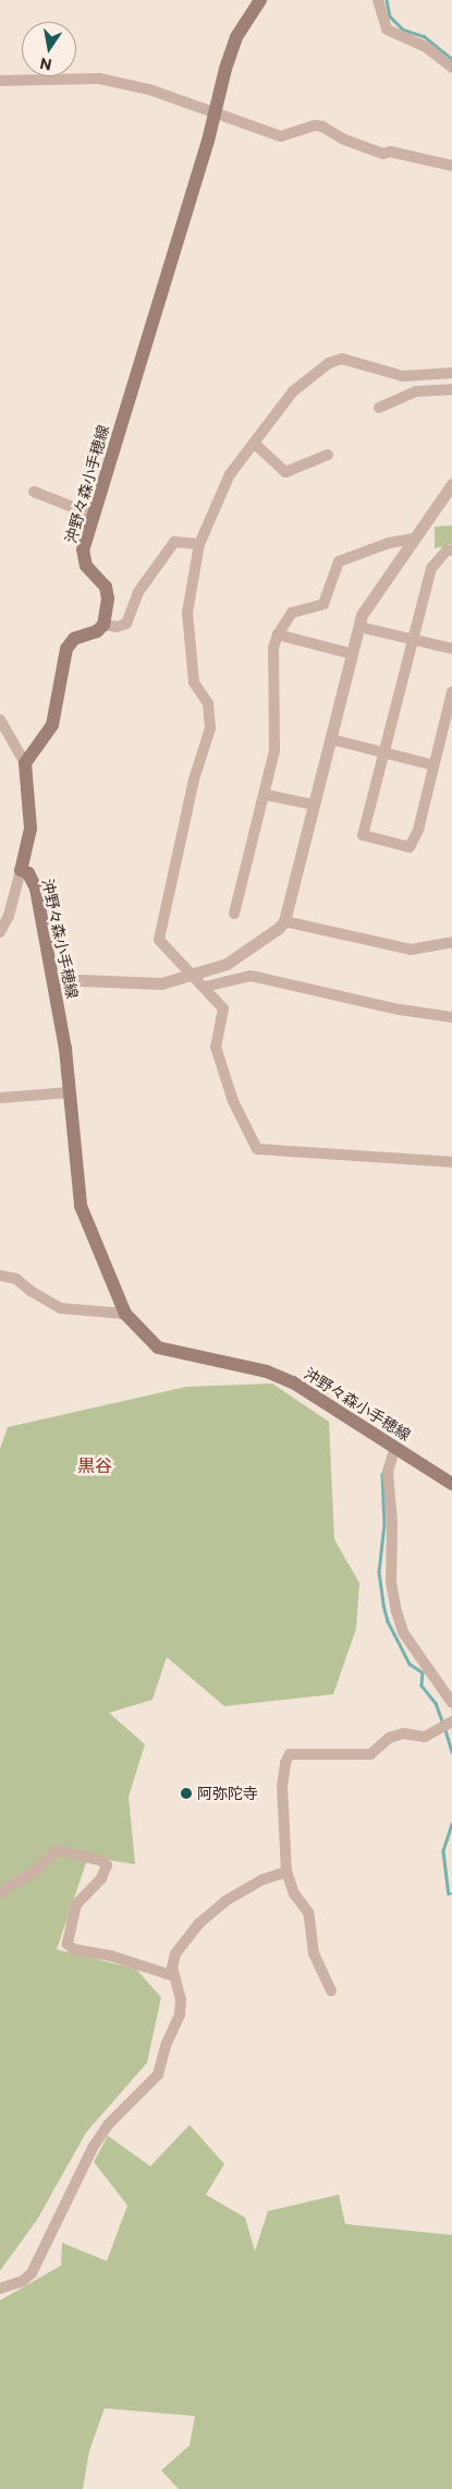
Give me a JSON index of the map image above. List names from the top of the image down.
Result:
{
  "streets": {
    "main road": ["沖野々森小手穂線"]
  },
  "districts": ["黒谷"],
  "places": ["阿弥陀寺"],
  "north": "bottom"
}
